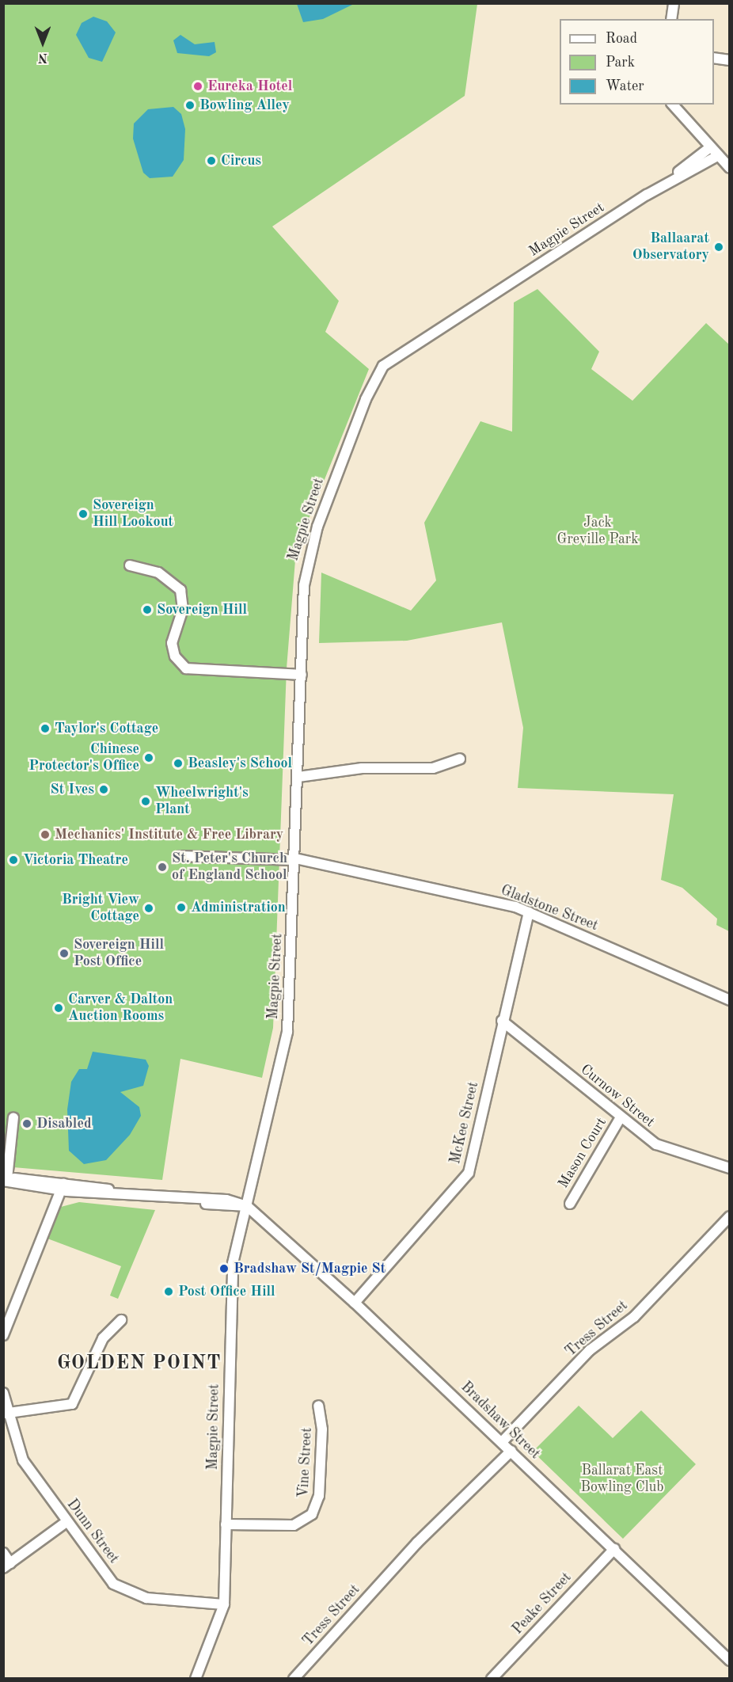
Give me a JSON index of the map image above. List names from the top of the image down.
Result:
{
  "streets": {
    "street": [
      "Magpie Street",
      "Gladstone Street",
      "Curnow Street",
      "McKee Street",
      "Mason Court",
      "Tress Street",
      "Bradshaw Street",
      "Vine Street",
      "Dunn Street",
      "Peake Street"
    ]
  },
  "crossings": [
    ["Magpie Street", "Gladstone Street"],
    ["Magpie Street", "Bradshaw Street"],
    ["Magpie Street", "Vine Street"],
    ["Magpie Street", "Dunn Street"],
    ["Gladstone Street", "McKee Street"],
    ["Curnow Street", "McKee Street"],
    ["Curnow Street", "Mason Court"],
    ["McKee Street", "Bradshaw Street"],
    ["Tress Street", "Bradshaw Street"],
    ["Bradshaw Street", "Peake Street"]
  ],
  "districts": ["GOLDEN POINT"],
  "parks": ["Jack Greville Park", "Ballarat East Bowling Club"],
  "places": [
    "Eureka Hotel",
    "Bowling Alley",
    "Circus",
    "Ballaarat Observatory",
    "Sovereign Hill Lookout",
    "Sovereign Hill",
    "Taylor's Cottage",
    "Chinese Protector's Office",
    "Beasley's School",
    "St Ives",
    "Wheelwright's Plant",
    "Mechanics' Institute & Free Library",
    "Victoria Theatre",
    "St. Peter's Church of England School",
    "Administration",
    "Bright View Cottage",
    "Sovereign Hill Post Office",
    "Carver & Dalton Auction Rooms",
    "Disabled",
    "Bradshaw St/Magpie St",
    "Post Office Hill"
  ],
  "legend": ["Road", "Park", "Water"],
  "north": "bottom"
}
